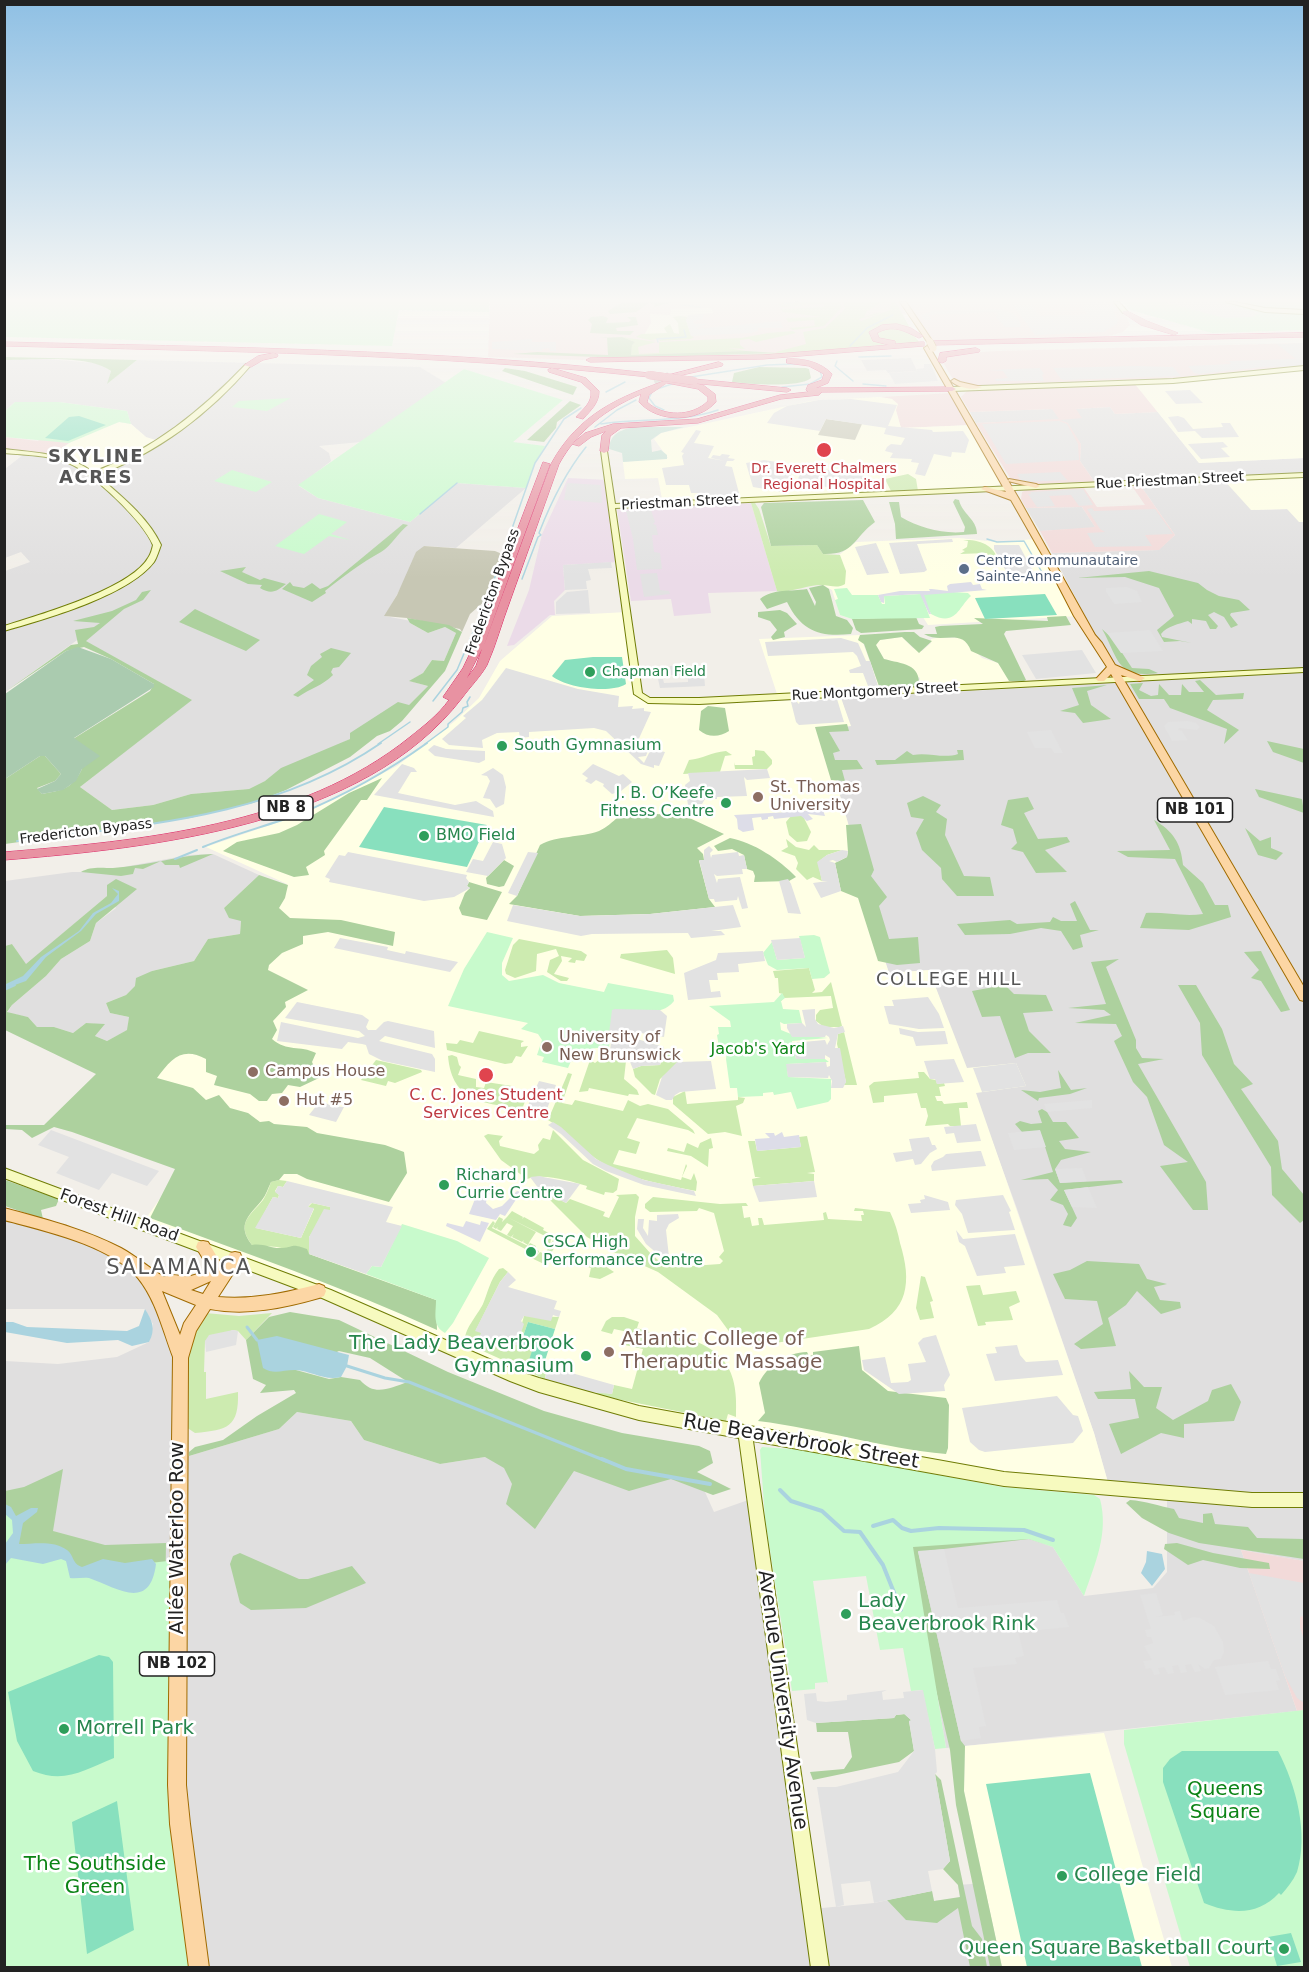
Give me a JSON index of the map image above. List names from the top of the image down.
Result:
{
  "streets": {
    "highway": ["Fredericton Bypass", "NB 8"],
    "main road": ["NB 101", "Allée Waterloo Row", "NB 102"],
    "street": [
      "Rue Priestman Street",
      "Priestman Street",
      "Rue Montgomery Street",
      "Forest Hill Road",
      "Rue Beaverbrook Street",
      "Avenue University Avenue"
    ]
  },
  "crossings": [
    ["Priestman Street", "Rue Montgomery Street"],
    ["Priestman Street", "NB 101"],
    ["Rue Montgomery Street", "NB 101"],
    ["Forest Hill Road", "Rue Beaverbrook Street"],
    ["Rue Beaverbrook Street", "Avenue University Avenue"],
    ["Allée Waterloo Row", "NB 102"]
  ],
  "districts": ["SKYLINE ACRES", "COLLEGE HILL", "SALAMANCA"],
  "parks": ["Jacob's Yard", "Queens Square", "The Southside Green"],
  "places": [
    "Dr. Everett Chalmers Regional Hospital",
    "Centre communautaire Sainte-Anne",
    "Chapman Field",
    "South Gymnasium",
    "St. Thomas University",
    "J. B. O’Keefe Fitness Centre",
    "BMO Field",
    "University of New Brunswick",
    "Campus House",
    "C. C. Jones Student Services Centre",
    "Hut #5",
    "Richard J Currie Centre",
    "CSCA High Performance Centre",
    "Atlantic College of Theraputic Massage",
    "The Lady Beaverbrook Gymnasium",
    "Lady Beaverbrook Rink",
    "Morrell Park",
    "College Field",
    "Queen Square Basketball Court"
  ]
}
